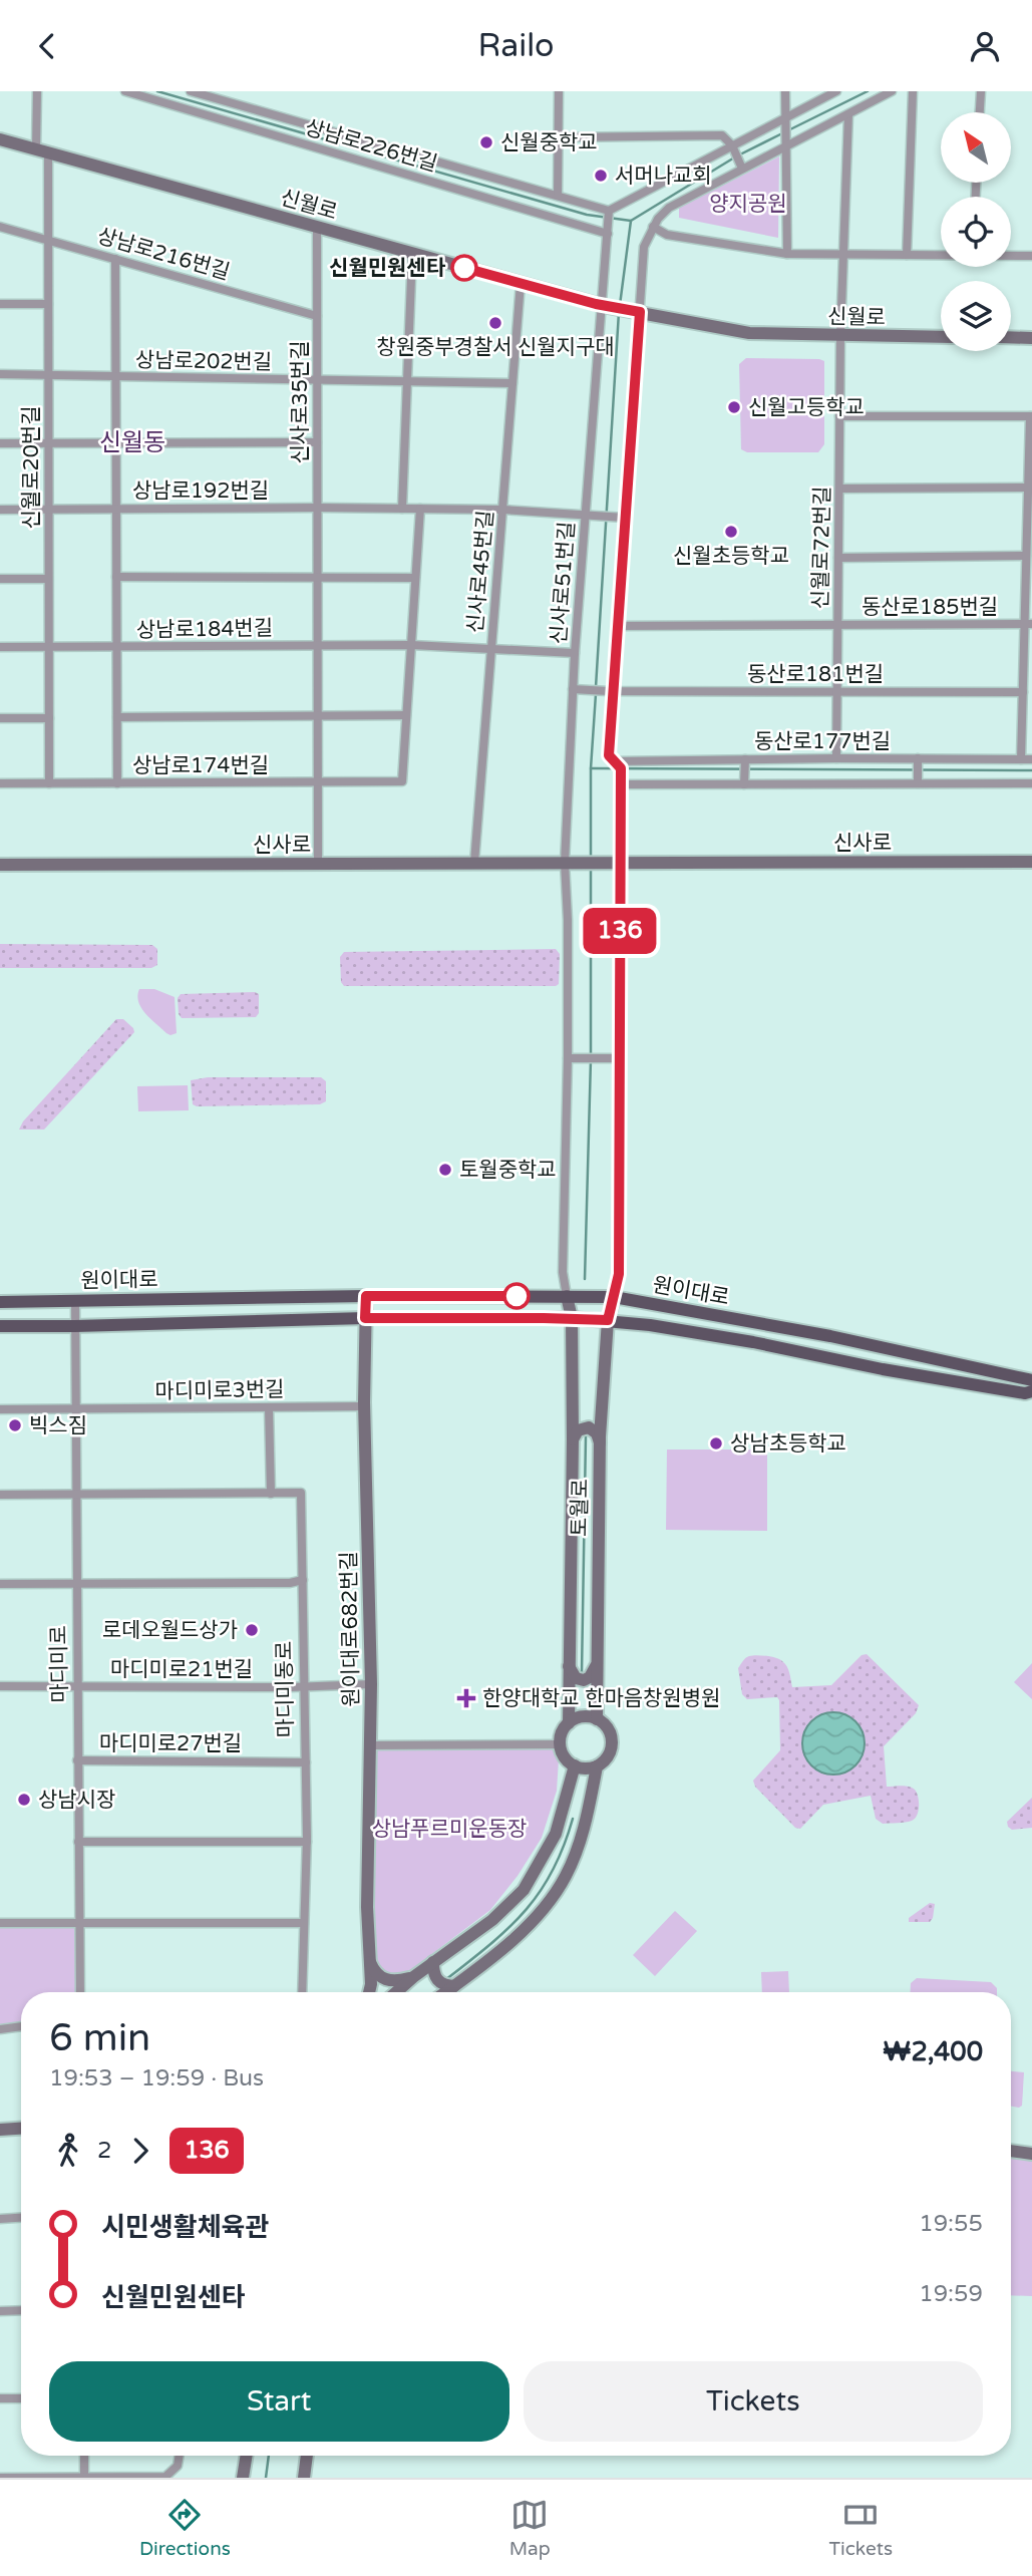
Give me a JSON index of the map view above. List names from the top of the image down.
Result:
{
  "streets": {
    "main road": ["원이대로"],
    "street": [
      "상남로226번길",
      "신월로",
      "상남로216번길",
      "상남로202번길",
      "신사로35번길",
      "신월로20번길",
      "상남로192번길",
      "신월로72번길",
      "신사로45번길",
      "신사로51번길",
      "동산로185번길",
      "상남로184번길",
      "동산로181번길",
      "동산로177번길",
      "상남로174번길",
      "신사로",
      "마디미로3번길",
      "토월로",
      "원이대로682번길",
      "마디미로",
      "마디미로21번길",
      "마디미동로",
      "마디미로27번길"
    ]
  },
  "crossings": [
    ["상남로226번길", "신사로51번길"],
    ["신월로", "신사로35번길"],
    ["신월로", "신월로20번길"],
    ["신월로", "신월로72번길"],
    ["신월로", "신사로45번길"],
    ["신월로", "신사로51번길"],
    ["상남로216번길", "신사로35번길"],
    ["상남로216번길", "신월로20번길"],
    ["상남로202번길", "신사로35번길"],
    ["상남로202번길", "신월로20번길"],
    ["상남로202번길", "신사로45번길"],
    ["신사로35번길", "상남로192번길"],
    ["신사로35번길", "상남로184번길"],
    ["신사로35번길", "상남로174번길"],
    ["신사로35번길", "신사로"],
    ["신월로20번길", "상남로192번길"],
    ["신월로20번길", "상남로184번길"],
    ["신월로20번길", "상남로174번길"],
    ["상남로192번길", "신사로45번길"],
    ["상남로192번길", "신사로51번길"],
    ["신월로72번길", "동산로185번길"],
    ["신월로72번길", "동산로181번길"],
    ["신월로72번길", "동산로177번길"],
    ["신사로45번길", "상남로184번길"],
    ["신사로45번길", "신사로"],
    ["신사로51번길", "상남로184번길"],
    ["신사로51번길", "동산로181번길"],
    ["신사로51번길", "신사로"],
    ["신사로51번길", "원이대로"],
    ["신사로51번길", "토월로"],
    ["원이대로", "토월로"],
    ["원이대로", "원이대로682번길"],
    ["원이대로", "마디미로"],
    ["마디미로3번길", "원이대로682번길"],
    ["마디미로3번길", "마디미로"],
    ["원이대로682번길", "마디미로21번길"],
    ["마디미로", "마디미로21번길"],
    ["마디미로", "마디미로27번길"],
    ["마디미로21번길", "마디미동로"],
    ["마디미동로", "마디미로27번길"]
  ],
  "districts": ["신월동"],
  "parks": ["양지공원", "상남푸르미운동장"],
  "places": {
    "other": [
      "신월중학교",
      "서머나교회",
      "신월민원센타",
      "창원중부경찰서 신월지구대",
      "신월고등학교",
      "신월초등학교",
      "토월중학교",
      "빅스짐",
      "상남초등학교",
      "로데오월드상가",
      "상남시장"
    ],
    "health": ["한양대학교 한마음창원병원"]
  },
  "lines": ["bus line 136"],
  "north": "top left",
  "page": {
    "header": "Railo",
    "on_map": "136",
    "heading": ["6 min", "19:53 – 19:59 · Bus", "₩2,400"],
    "legs": ["2", "136"],
    "list": [
      {
        "name": "시민생활체육관",
        "value": "19:55"
      },
      {
        "name": "신월민원센타",
        "value": "19:59"
      }
    ],
    "buttons": ["Start", "Tickets"],
    "tabs": ["Directions", "Map", "Tickets"]
  }
}
